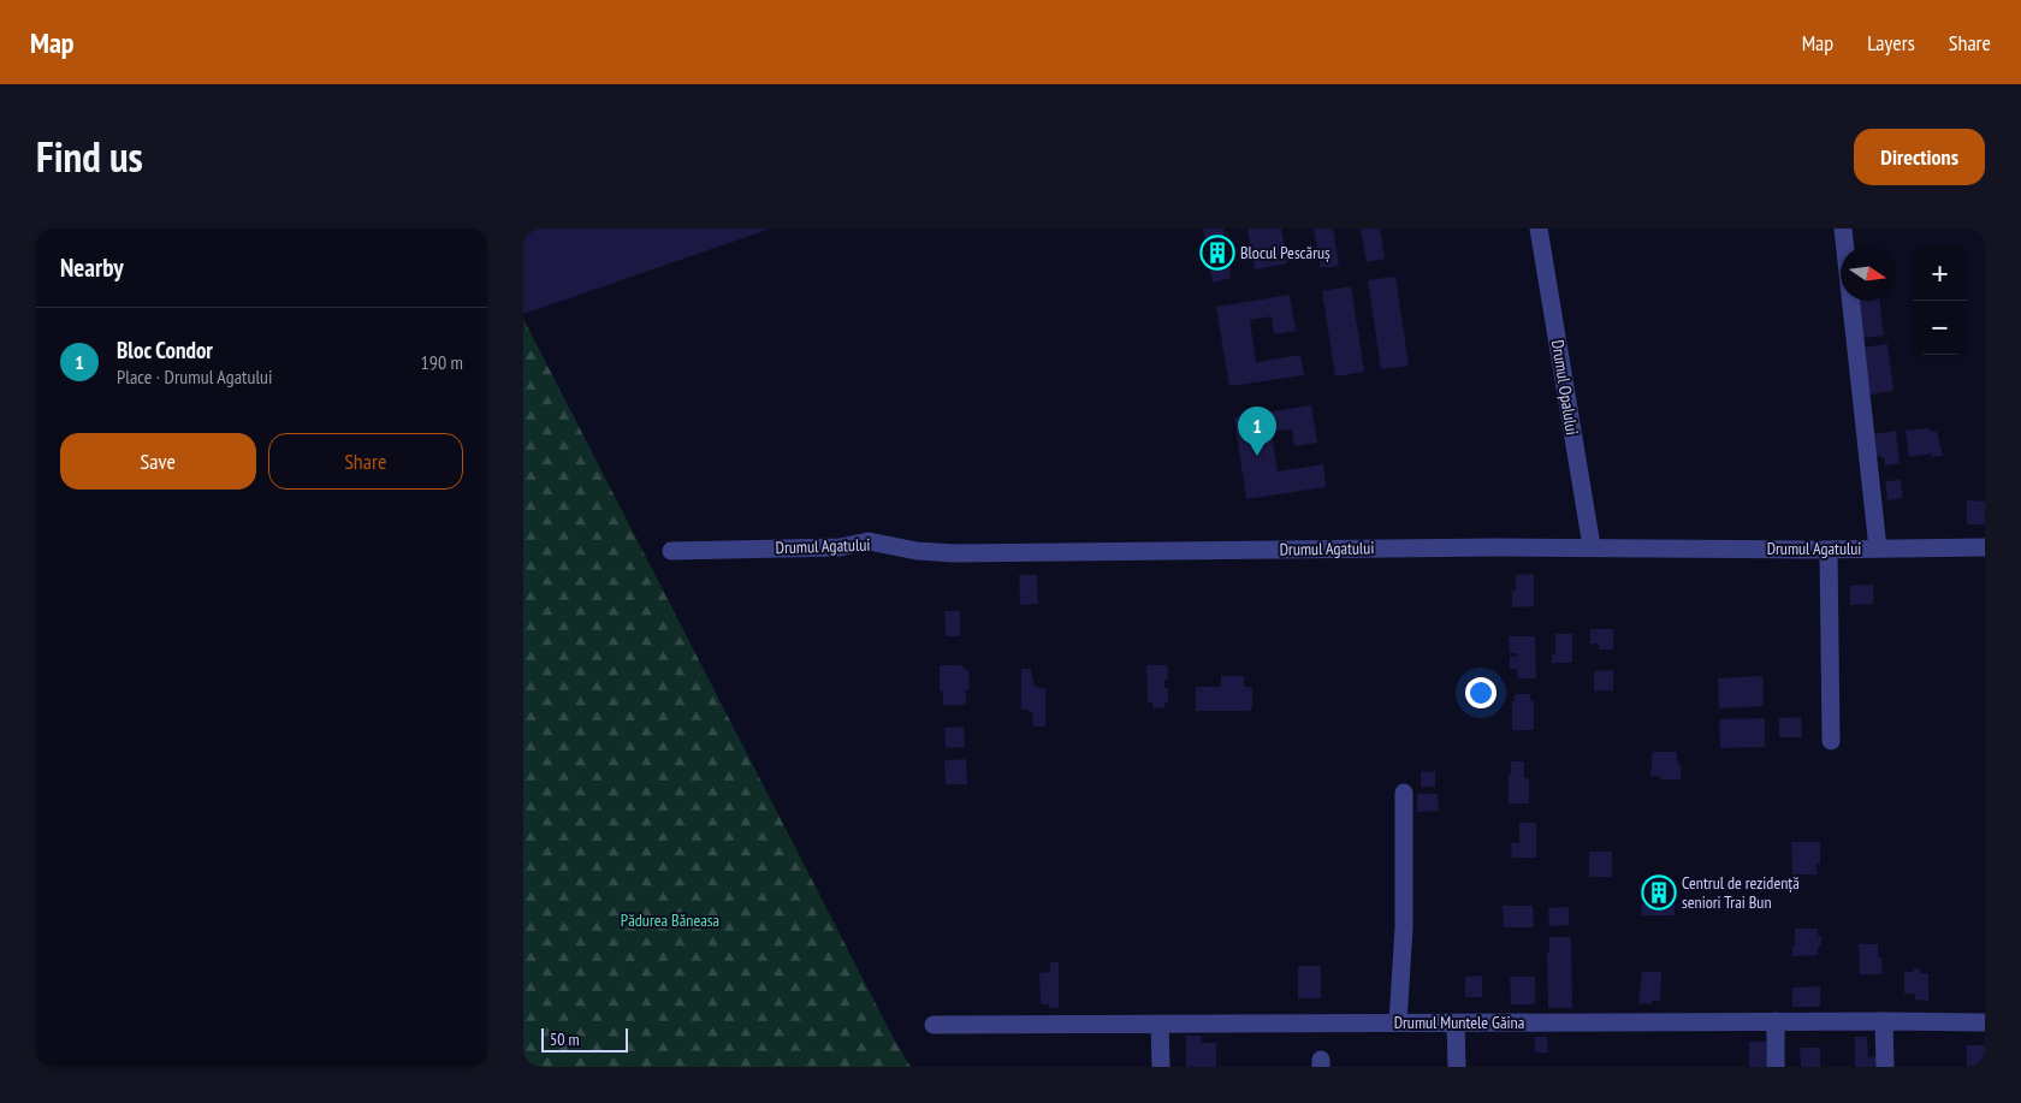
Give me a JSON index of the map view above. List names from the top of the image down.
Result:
{
  "streets": {
    "street": ["Drumul Opalului", "Drumul Agatului", "Drumul Muntele Găina"]
  },
  "crossings": [
    ["Drumul Opalului", "Drumul Agatului"]
  ],
  "parks": ["Pădurea Băneasa"],
  "places": {
    "building": ["Blocul Pescăruș", "Centrul de rezidență seniori Trai Bun"]
  },
  "scale_bar": "50 m",
  "north": "right",
  "page": {
    "header": "Map",
    "nav": ["Map", "Layers", "Share"],
    "title": "Find us",
    "buttons": [
      "Directions",
      ["Save", "Share"]
    ],
    "heading": "Nearby",
    "map_buttons": ["+", "−"],
    "list": [
      {
        "mark": "1",
        "name": "Bloc Condor",
        "note": "Place · Drumul Agatului",
        "value": "190 m"
      }
    ],
    "pins": "1",
    "scale": "50 m"
  }
}
